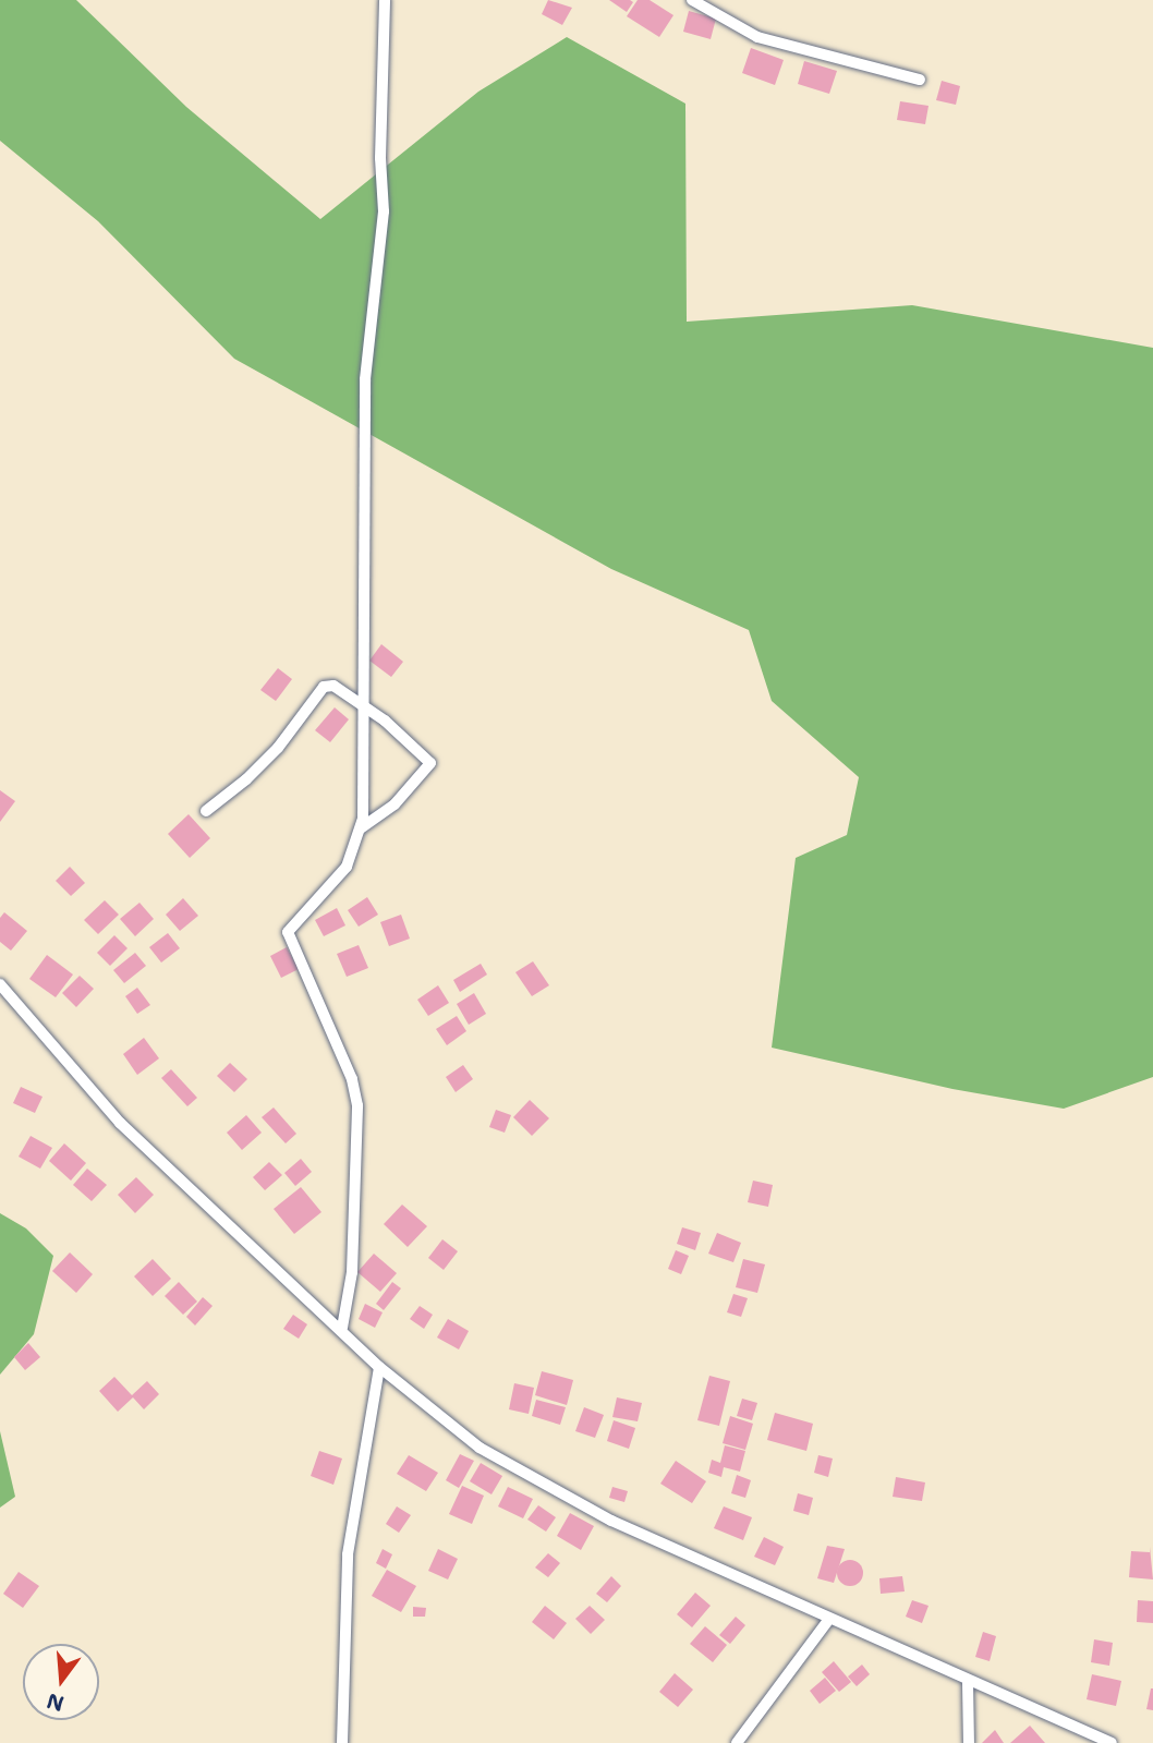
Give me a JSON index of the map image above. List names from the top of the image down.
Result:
{
  "north": "bottom"
}
